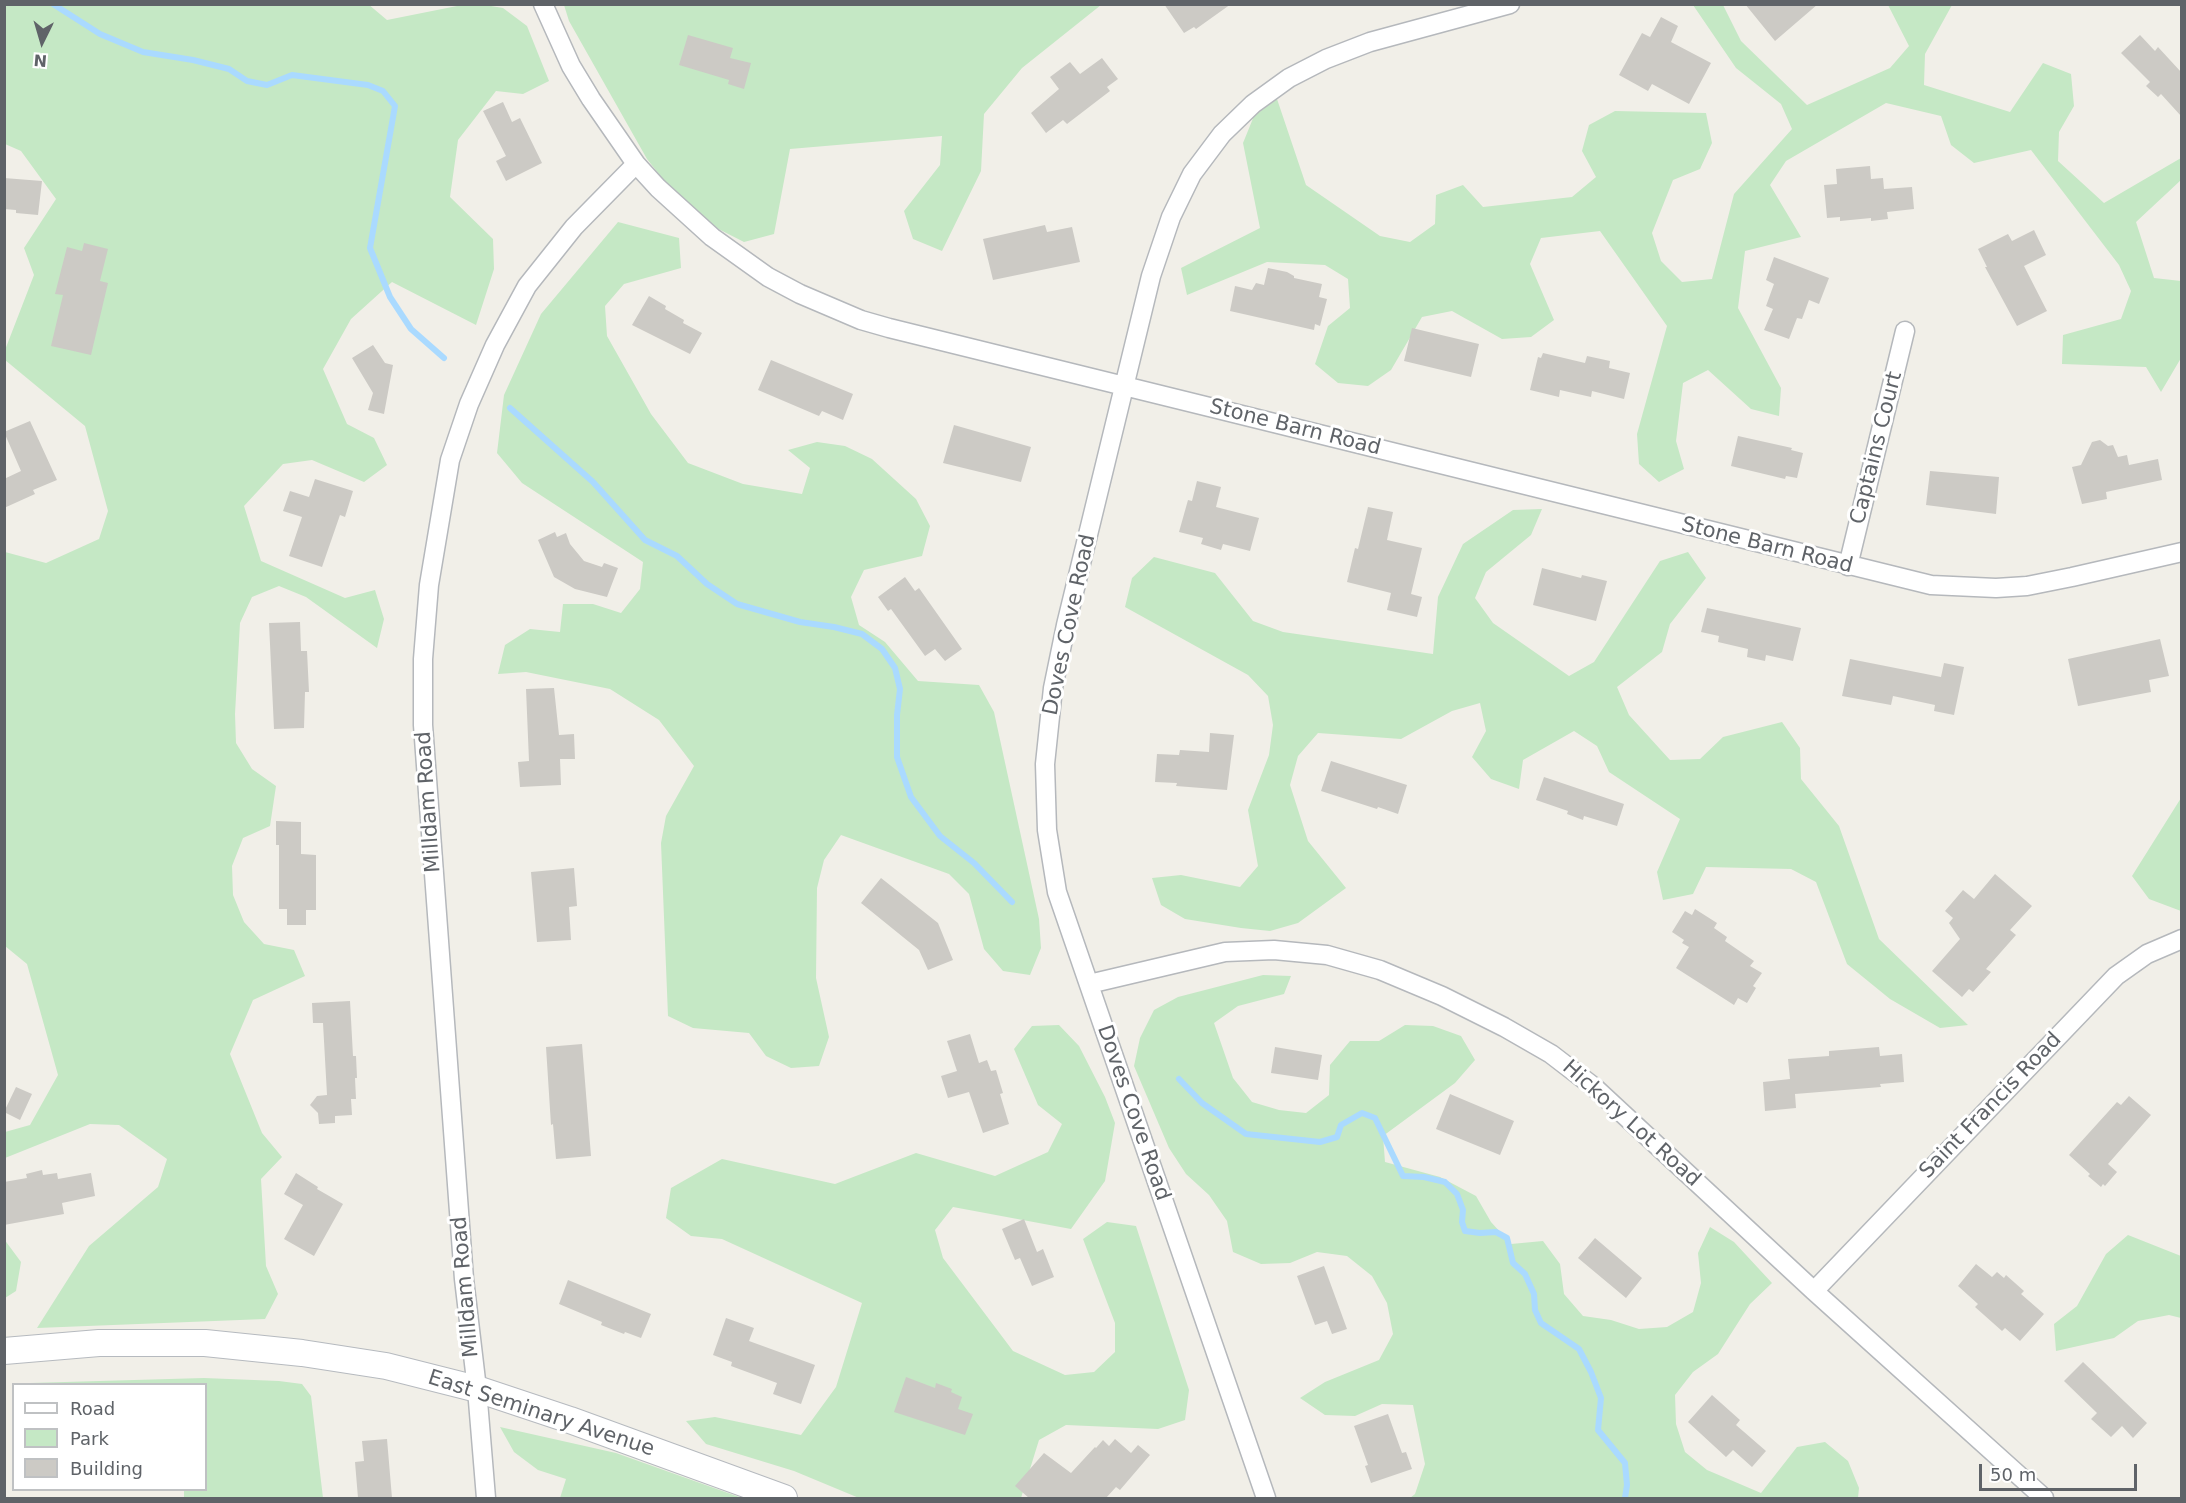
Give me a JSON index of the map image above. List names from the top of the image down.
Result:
{
  "streets": {
    "street": [
      "Stone Barn Road",
      "Captains Court",
      "Doves Cove Road",
      "Milldam Road",
      "Saint Francis Road",
      "Hickory Lot Road",
      "East Seminary Avenue"
    ]
  },
  "crossings": [
    ["Stone Barn Road", "Captains Court"],
    ["Stone Barn Road", "Doves Cove Road"],
    ["Stone Barn Road", "Milldam Road"],
    ["Doves Cove Road", "Hickory Lot Road"],
    ["Milldam Road", "East Seminary Avenue"],
    ["Saint Francis Road", "Hickory Lot Road"]
  ],
  "legend": ["Road", "Park", "Building"],
  "scale_bar": "50 m",
  "north": "bottom"
}
